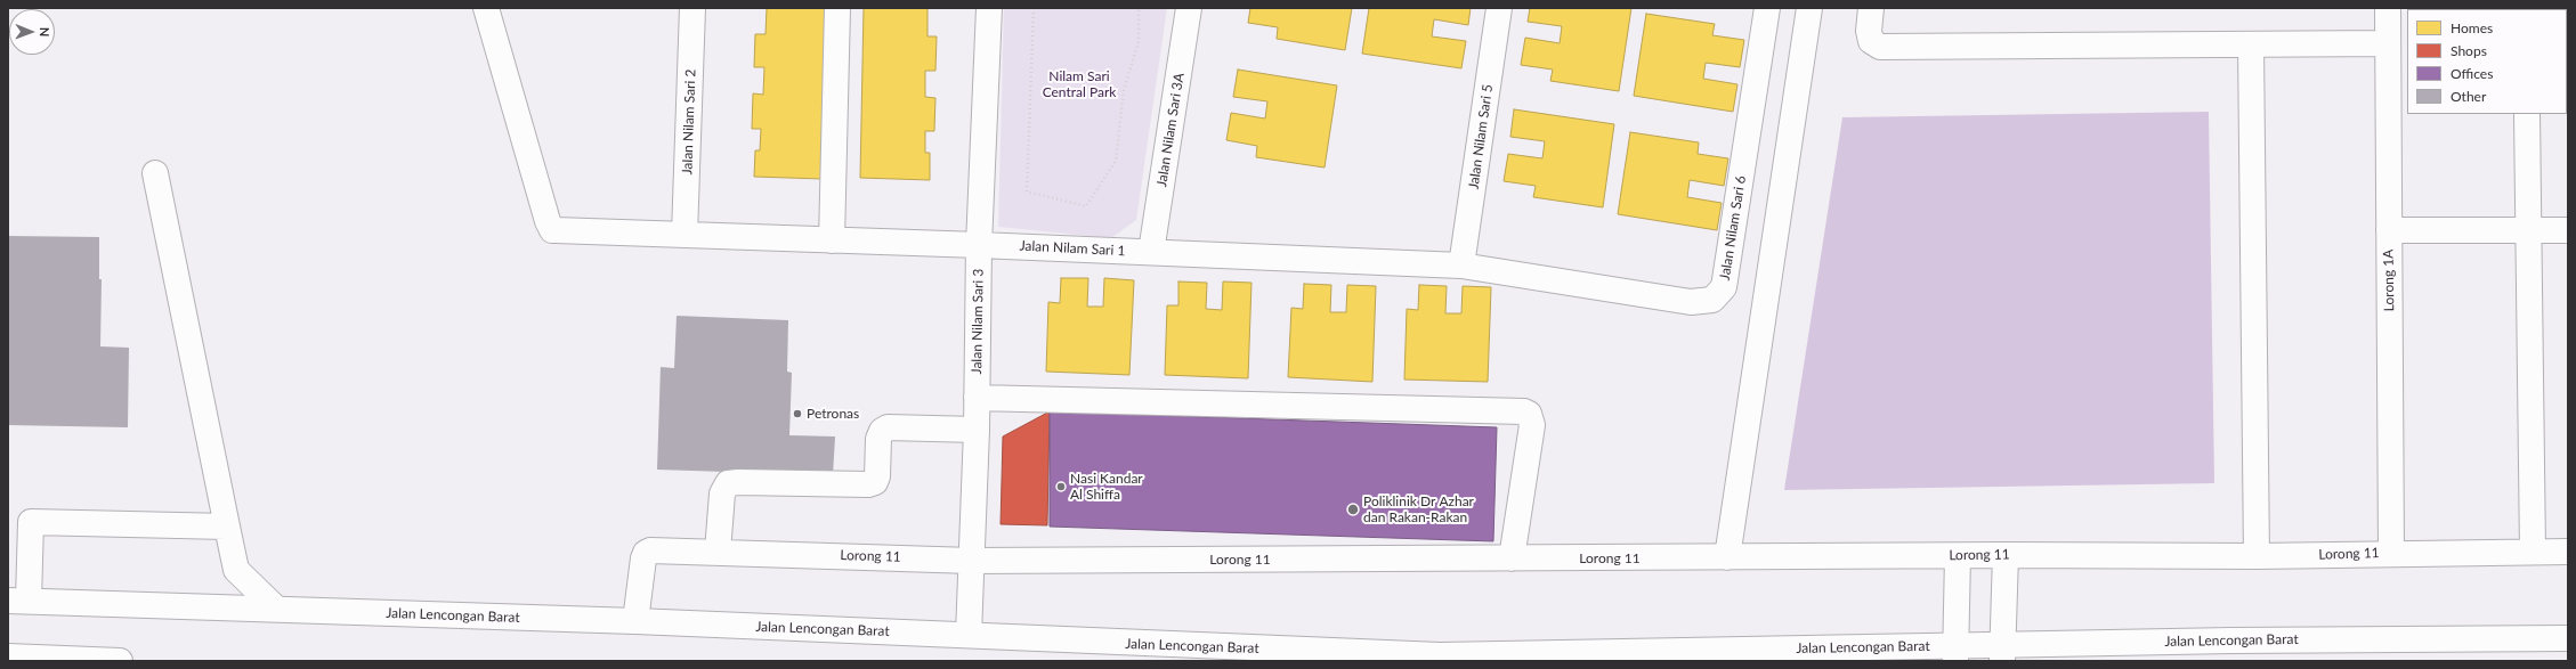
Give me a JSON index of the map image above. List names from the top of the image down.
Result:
{
  "streets": {
    "main road": [
      "Jalan Nilam Sari 2",
      "Jalan Nilam Sari 3A",
      "Jalan Nilam Sari 5",
      "Jalan Nilam Sari 6",
      "Jalan Nilam Sari 1",
      "Lorong 1A",
      "Jalan Nilam Sari 3",
      "Lorong 11",
      "Jalan Lencongan Barat"
    ]
  },
  "crossings": [
    ["Jalan Nilam Sari 2", "Jalan Nilam Sari 1"],
    ["Jalan Nilam Sari 3A", "Jalan Nilam Sari 1"],
    ["Jalan Nilam Sari 5", "Jalan Nilam Sari 6"],
    ["Jalan Nilam Sari 5", "Jalan Nilam Sari 1"],
    ["Jalan Nilam Sari 6", "Jalan Nilam Sari 1"],
    ["Jalan Nilam Sari 1", "Jalan Nilam Sari 3"],
    ["Lorong 1A", "Lorong 11"],
    ["Jalan Nilam Sari 3", "Lorong 11"],
    ["Jalan Nilam Sari 3", "Jalan Lencongan Barat"],
    ["Lorong 11", "Jalan Lencongan Barat"]
  ],
  "parks": ["Nilam Sari Central Park"],
  "places": ["Petronas", "Nasi Kandar Al Shiffa", "Poliklinik Dr Azhar dan Rakan-Rakan"],
  "legend": [
    "Homes",
    "Shops",
    "Offices",
    "Other"
  ],
  "north": "right"
}
